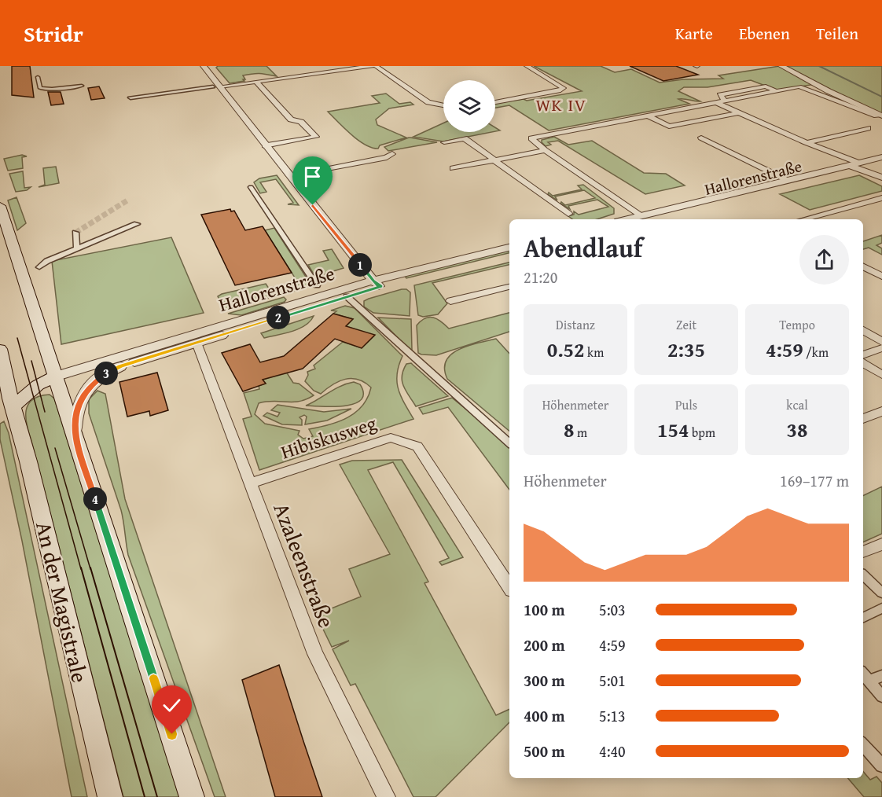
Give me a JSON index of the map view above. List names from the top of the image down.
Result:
{
  "streets": {
    "main road": ["An der Magistrale"],
    "street": ["Hallorenstraße", "Hibiskusweg", "Azaleenstraße"]
  },
  "crossings": [
    ["Hallorenstraße", "Azaleenstraße"],
    ["Hibiskusweg", "Azaleenstraße"]
  ],
  "districts": ["WK IV"],
  "page": {
    "header": "Stridr",
    "nav": ["Karte", "Ebenen", "Teilen"],
    "heading": ["Abendlauf", "21:20"],
    "pins": [
      "1",
      "2",
      "3",
      "4"
    ],
    "stats": [
      ["Distanz", "0.52 km"],
      ["Zeit", "2:35"],
      ["Tempo", "4:59 /km"],
      ["Höhenmeter", "8 m"],
      ["Puls", "154 bpm"],
      ["kcal", "38"]
    ],
    "chart": ["Höhenmeter", "169–177 m"],
    "list": [
      {
        "name": "100 m",
        "note": "5:03"
      },
      {
        "name": "200 m",
        "note": "4:59"
      },
      {
        "name": "300 m",
        "note": "5:01"
      },
      {
        "name": "400 m",
        "note": "5:13"
      },
      {
        "name": "500 m",
        "note": "4:40"
      }
    ]
  }
}
